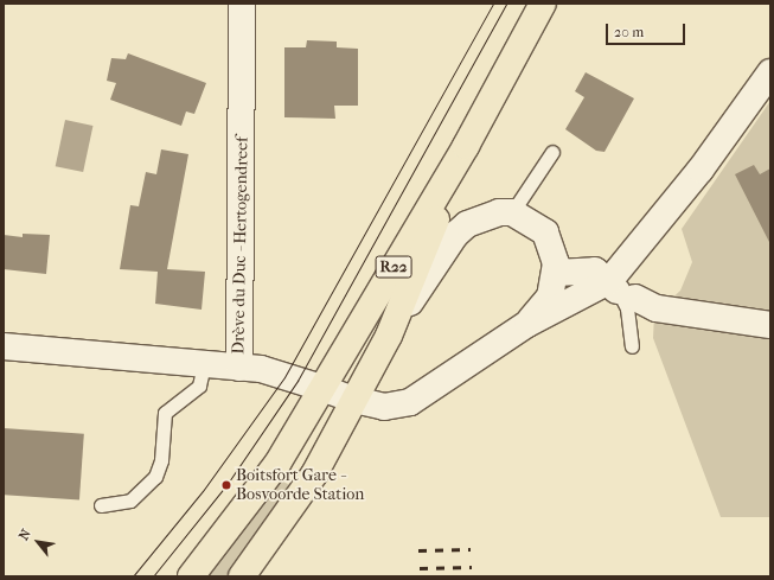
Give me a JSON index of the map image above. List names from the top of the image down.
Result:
{
  "streets": {
    "main road": ["R22"],
    "street": ["Drève du Duc - Hertogendreef"]
  },
  "crossings": [
    ["Drève du Duc - Hertogendreef", "R22"]
  ],
  "places": ["Boitsfort Gare - Bosvoorde Station"],
  "scale_bar": "20 m",
  "north": "top left"
}
